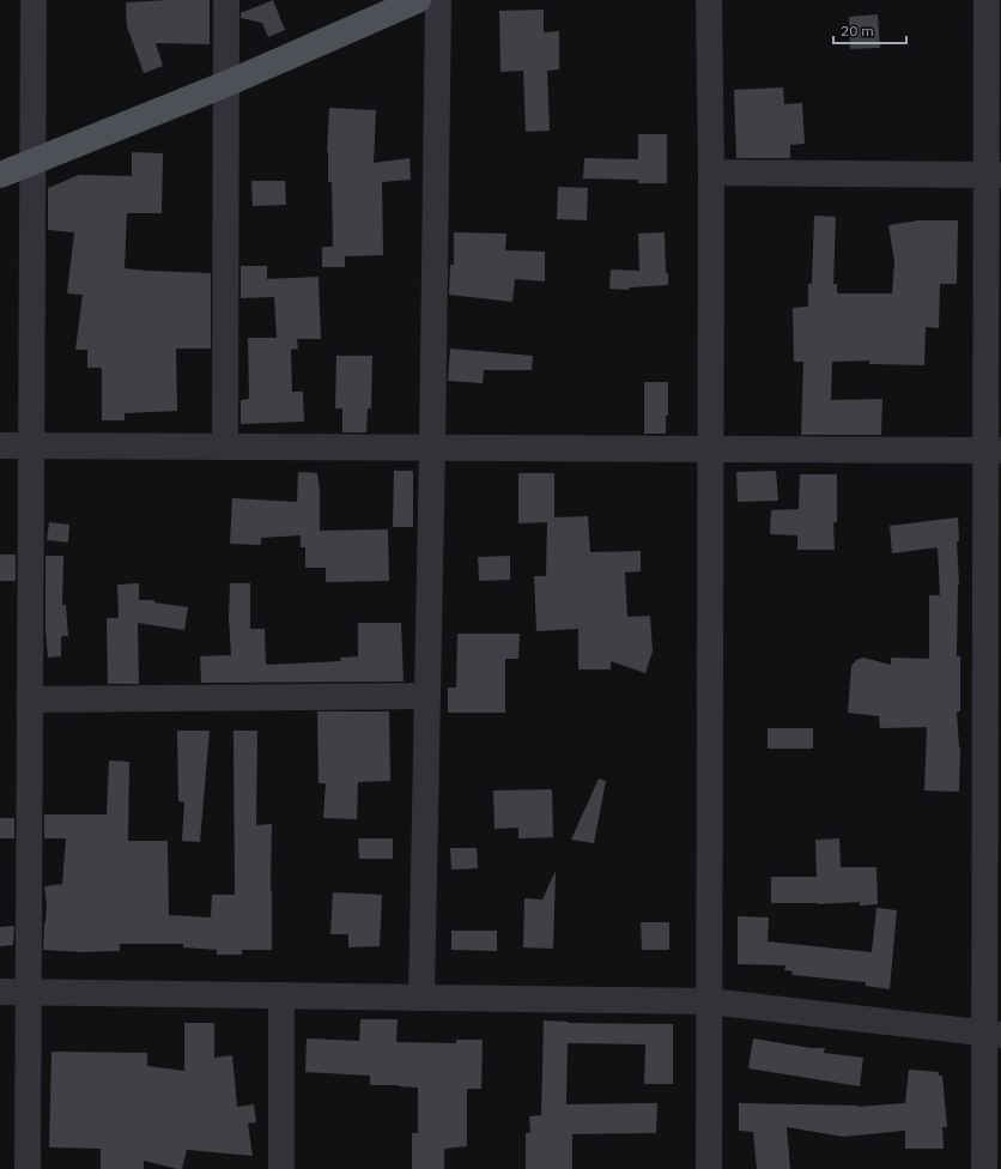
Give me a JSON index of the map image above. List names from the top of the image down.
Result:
{
  "scale_bar": "20 m"
}
